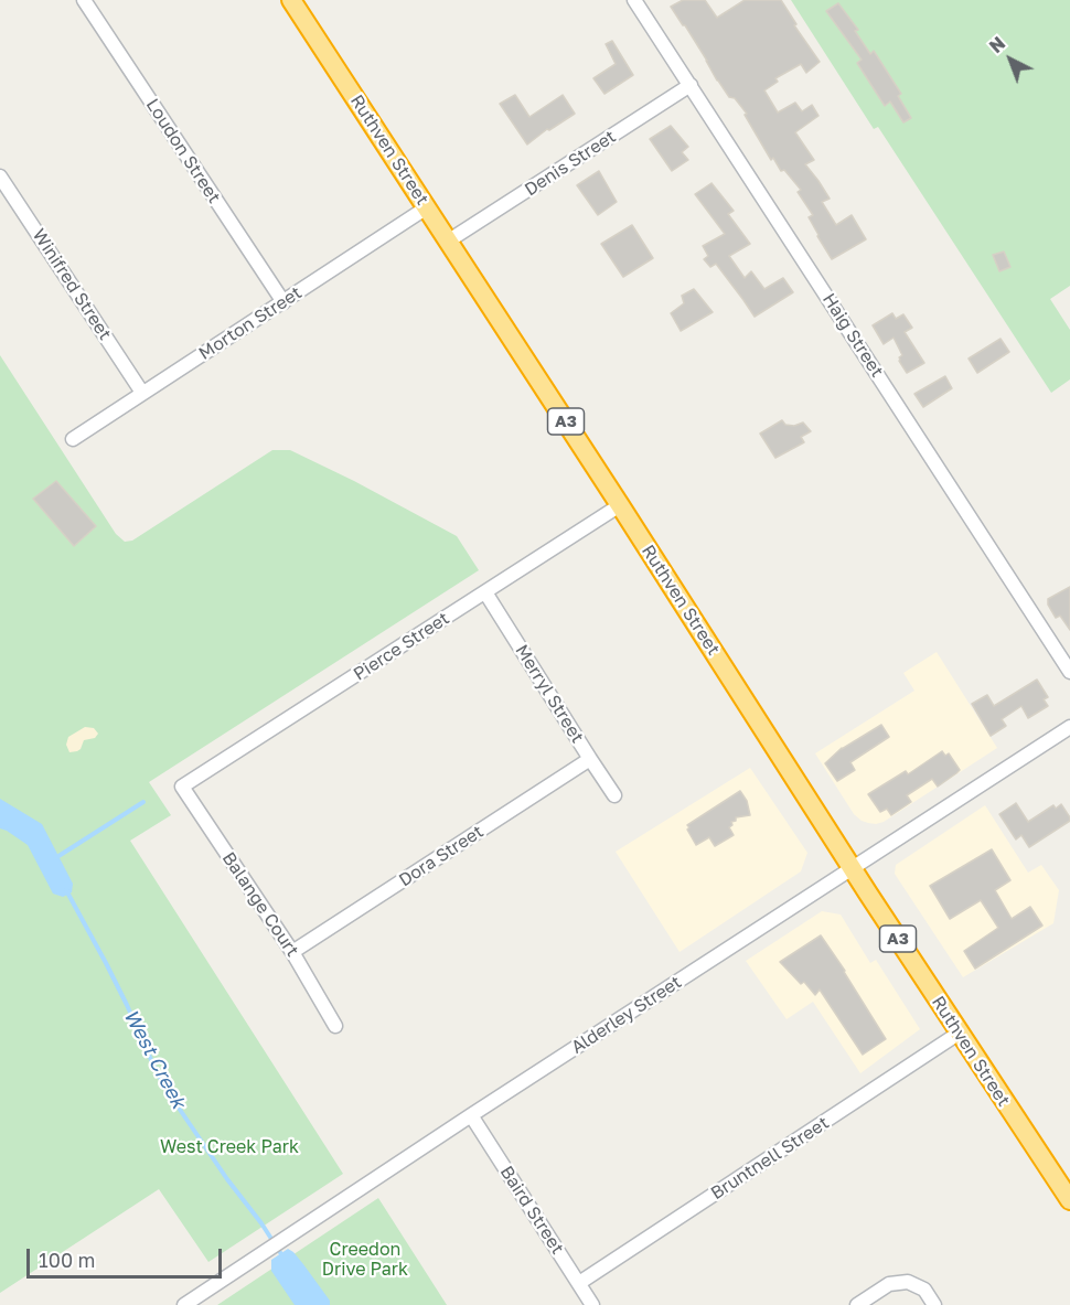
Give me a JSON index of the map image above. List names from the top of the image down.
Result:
{
  "streets": {
    "highway": ["Ruthven Street", "A3"],
    "street": [
      "Loudon Street",
      "Denis Street",
      "Winifred Street",
      "Morton Street",
      "Haig Street",
      "Pierce Street",
      "Merryl Street",
      "Dora Street",
      "Balange Court",
      "Alderley Street",
      "Bruntnell Street",
      "Baird Street"
    ]
  },
  "crossings": [
    ["Ruthven Street", "Denis Street"],
    ["Ruthven Street", "Morton Street"],
    ["Ruthven Street", "Pierce Street"],
    ["Ruthven Street", "Alderley Street"],
    ["Ruthven Street", "Bruntnell Street"],
    ["Loudon Street", "Morton Street"],
    ["Denis Street", "Haig Street"],
    ["Winifred Street", "Morton Street"],
    ["Pierce Street", "Merryl Street"],
    ["Pierce Street", "Balange Court"],
    ["Merryl Street", "Dora Street"],
    ["Dora Street", "Balange Court"],
    ["Alderley Street", "Baird Street"],
    ["Bruntnell Street", "Baird Street"]
  ],
  "water": ["West Creek"],
  "parks": ["West Creek Park", "Creedon Drive Park"],
  "scale_bar": "100 m",
  "north": "top left"
}
